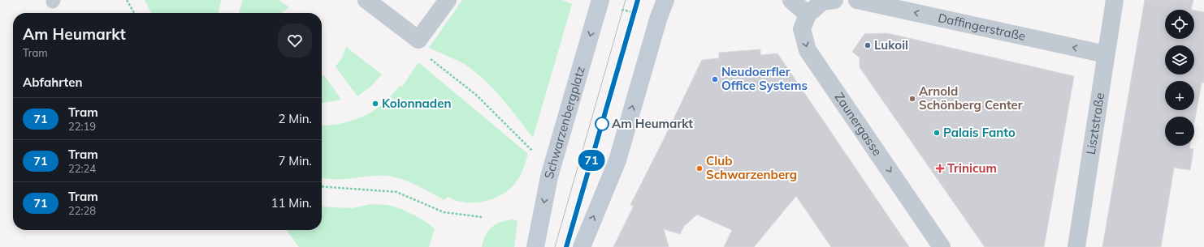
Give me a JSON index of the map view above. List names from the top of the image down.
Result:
{
  "streets": {
    "main road": ["Schwarzenbergplatz"],
    "street": ["Daffingerstraße", "Lisztstraße", "Zaunergasse"]
  },
  "crossings": [
    ["Daffingerstraße", "Lisztstraße"]
  ],
  "one_way": ["Daffingerstraße", "Zaunergasse"],
  "places": {
    "other": [
      "Lukoil",
      "Neudoerfler Office Systems",
      "Arnold Schönberg Center",
      "Kolonnaden",
      "Am Heumarkt",
      "Palais Fanto",
      "Club Schwarzenberg"
    ],
    "health": ["Trinicum"]
  },
  "lines": ["tram line 71"],
  "page": {
    "on_map": "71",
    "map_buttons": ["+", "−"],
    "heading": [
      ["Am Heumarkt", "Tram"],
      "Abfahrten"
    ],
    "list": [
      {
        "mark": "71",
        "name": "Tram",
        "note": "22:19",
        "value": "2 Min."
      },
      {
        "mark": "71",
        "name": "Tram",
        "note": "22:24",
        "value": "7 Min."
      },
      {
        "mark": "71",
        "name": "Tram",
        "note": "22:28",
        "value": "11 Min."
      }
    ]
  }
}
